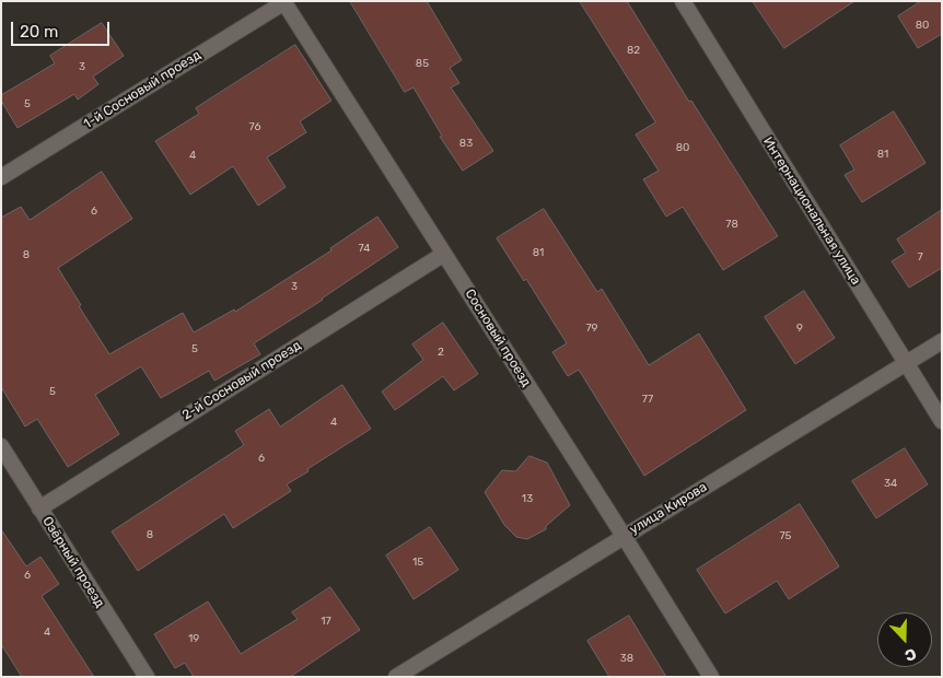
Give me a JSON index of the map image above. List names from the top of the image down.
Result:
{
  "streets": {
    "street": [
      "1-й Сосновый проезд",
      "Интернациональная улица",
      "Сосновый проезд",
      "2-й Сосновый проезд",
      "улица Кирова",
      "Озёрный проезд"
    ]
  },
  "crossings": [
    ["1-й Сосновый проезд", "Сосновый проезд"],
    ["Интернациональная улица", "улица Кирова"],
    ["Сосновый проезд", "2-й Сосновый проезд"],
    ["Сосновый проезд", "улица Кирова"],
    ["2-й Сосновый проезд", "Озёрный проезд"]
  ],
  "house_numbers": [
    "80",
    "82",
    "85",
    "3",
    "5",
    "76",
    "83",
    "80",
    "81",
    "4",
    "6",
    "78",
    "74",
    "81",
    "8",
    "7",
    "3",
    "79",
    "9",
    "5",
    "2",
    "5",
    "77",
    "4",
    "6",
    "34",
    "13",
    "8",
    "75",
    "15",
    "6",
    "17",
    "4",
    "19",
    "38"
  ],
  "scale_bar": "20 m",
  "north": "bottom"
}
